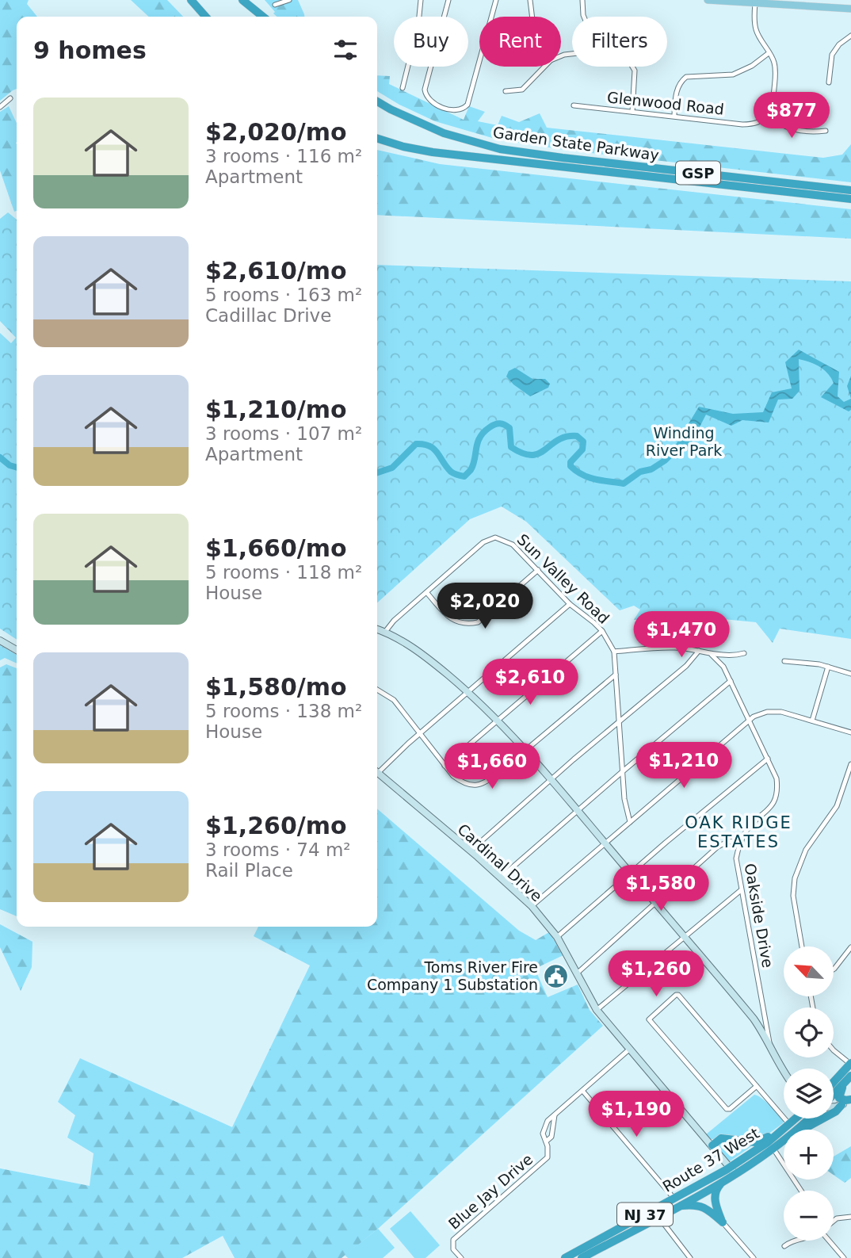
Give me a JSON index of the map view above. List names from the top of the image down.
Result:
{
  "streets": {
    "highway": [
      "Garden State Parkway",
      "GSP",
      "Route 37 West",
      "NJ 37"
    ],
    "main road": ["Cardinal Drive"],
    "street": [
      "Glenwood Road",
      "Sun Valley Road",
      "Oakside Drive",
      "Blue Jay Drive"
    ]
  },
  "crossings": [
    ["Cardinal Drive", "Route 37 West"],
    ["Cardinal Drive", "Blue Jay Drive"]
  ],
  "districts": ["OAK RIDGE ESTATES"],
  "parks": ["Winding River Park"],
  "places": {
    "public building": ["Toms River Fire Company 1 Substation"]
  },
  "north": "top left",
  "page": {
    "chip": ["Buy", "Rent", "Filters"],
    "heading": "9 homes",
    "list": [
      {
        "name": "$2,020/mo",
        "note": "3 rooms · 116 m² · Apartment"
      },
      {
        "name": "$2,610/mo",
        "note": "5 rooms · 163 m² · Cadillac Drive"
      },
      {
        "name": "$1,210/mo",
        "note": "3 rooms · 107 m² · Apartment"
      },
      {
        "name": "$1,660/mo",
        "note": "5 rooms · 118 m² · House"
      },
      {
        "name": "$1,580/mo",
        "note": "5 rooms · 138 m² · House"
      },
      {
        "name": "$1,260/mo",
        "note": "3 rooms · 74 m² · Rail Place"
      }
    ],
    "price": [
      "$877",
      "$2,020",
      "$1,470",
      "$2,610",
      "$1,210",
      "$1,660",
      "$1,580",
      "$1,260",
      "$1,190"
    ],
    "map_buttons": ["+", "−"]
  }
}
